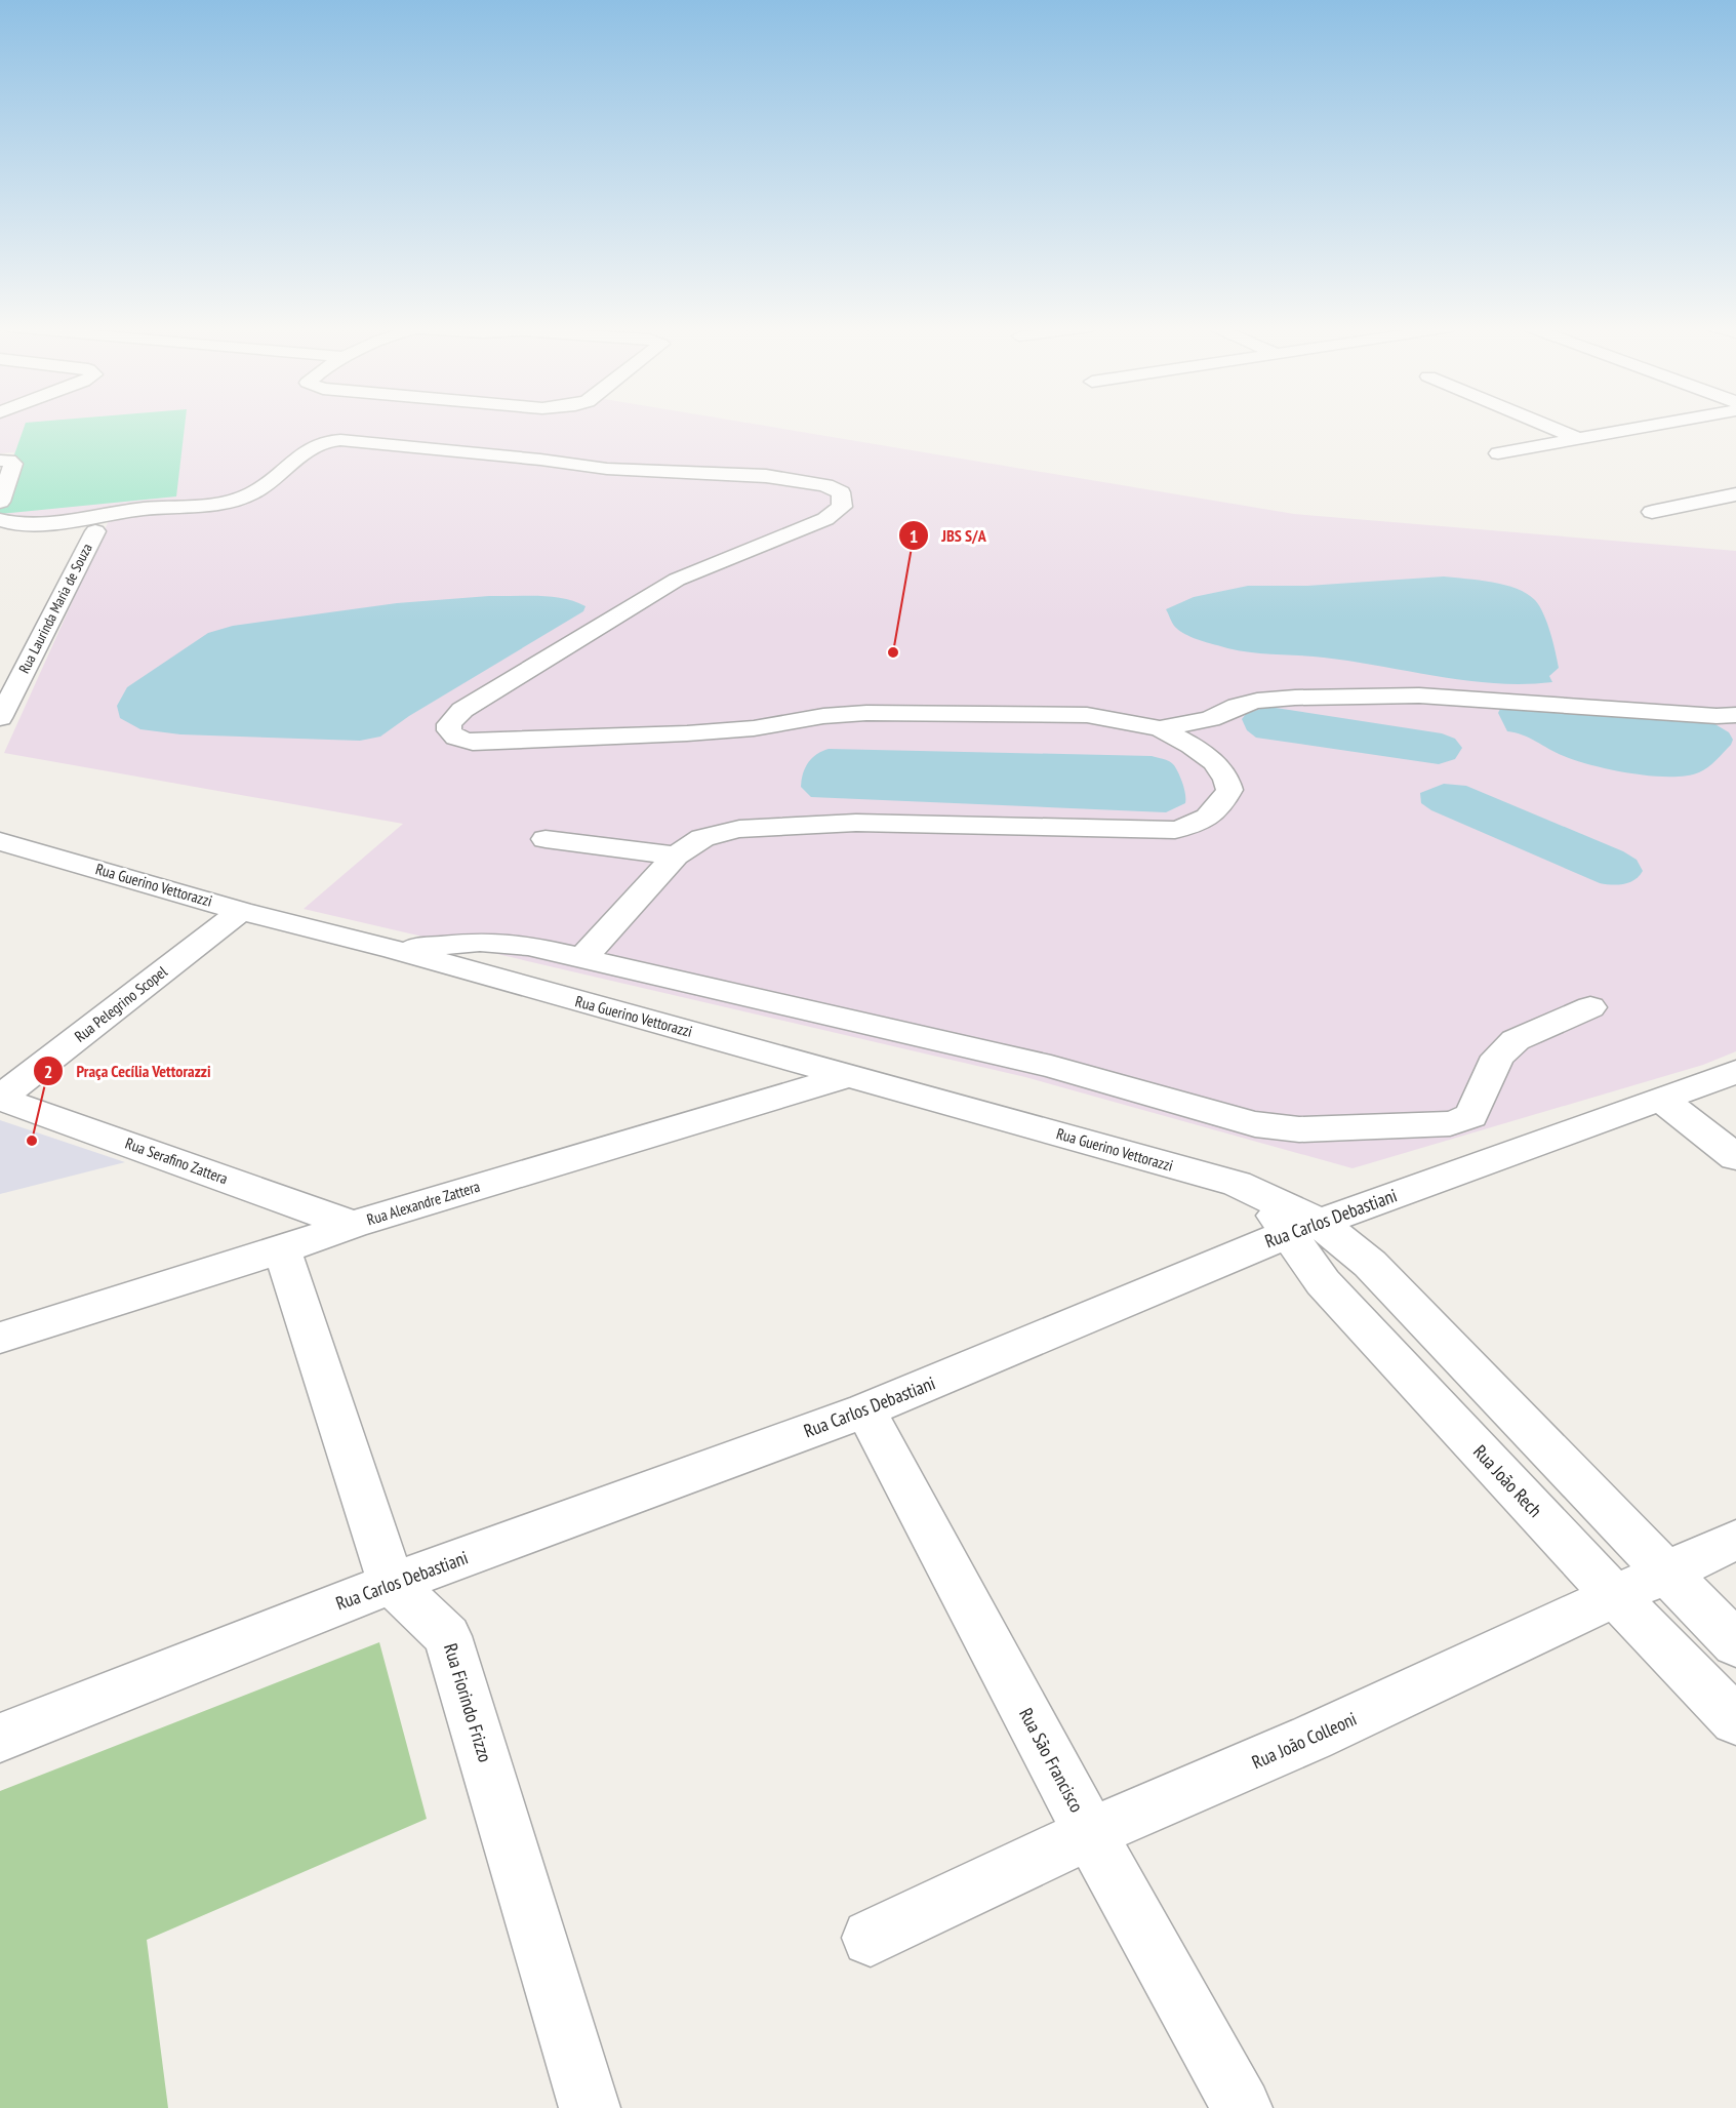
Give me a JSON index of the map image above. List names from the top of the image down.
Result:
{
  "streets": {
    "street": [
      "Rua Laurinda Maria de Souza",
      "Rua Guerino Vettorazzi",
      "Rua Pelegrino Scopel",
      "Rua Serafino Zattera",
      "Rua Alexandre Zattera",
      "Rua Carlos Debastiani",
      "Rua João Rech",
      "Rua Fiorindo Frizzo",
      "Rua João Colleoni",
      "Rua São Francisco"
    ]
  },
  "crossings": [
    ["Rua Guerino Vettorazzi", "Rua Pelegrino Scopel"],
    ["Rua Guerino Vettorazzi", "Rua Alexandre Zattera"],
    ["Rua Guerino Vettorazzi", "Rua Carlos Debastiani"],
    ["Rua Guerino Vettorazzi", "Rua João Rech"],
    ["Rua Pelegrino Scopel", "Rua Serafino Zattera"],
    ["Rua Serafino Zattera", "Rua Alexandre Zattera"],
    ["Rua Alexandre Zattera", "Rua Fiorindo Frizzo"],
    ["Rua Carlos Debastiani", "Rua João Rech"],
    ["Rua Carlos Debastiani", "Rua Fiorindo Frizzo"],
    ["Rua Carlos Debastiani", "Rua São Francisco"],
    ["Rua João Rech", "Rua João Colleoni"],
    ["Rua João Colleoni", "Rua São Francisco"]
  ],
  "places": ["JBS S/A", "Praça Cecília Vettorazzi"]
}
